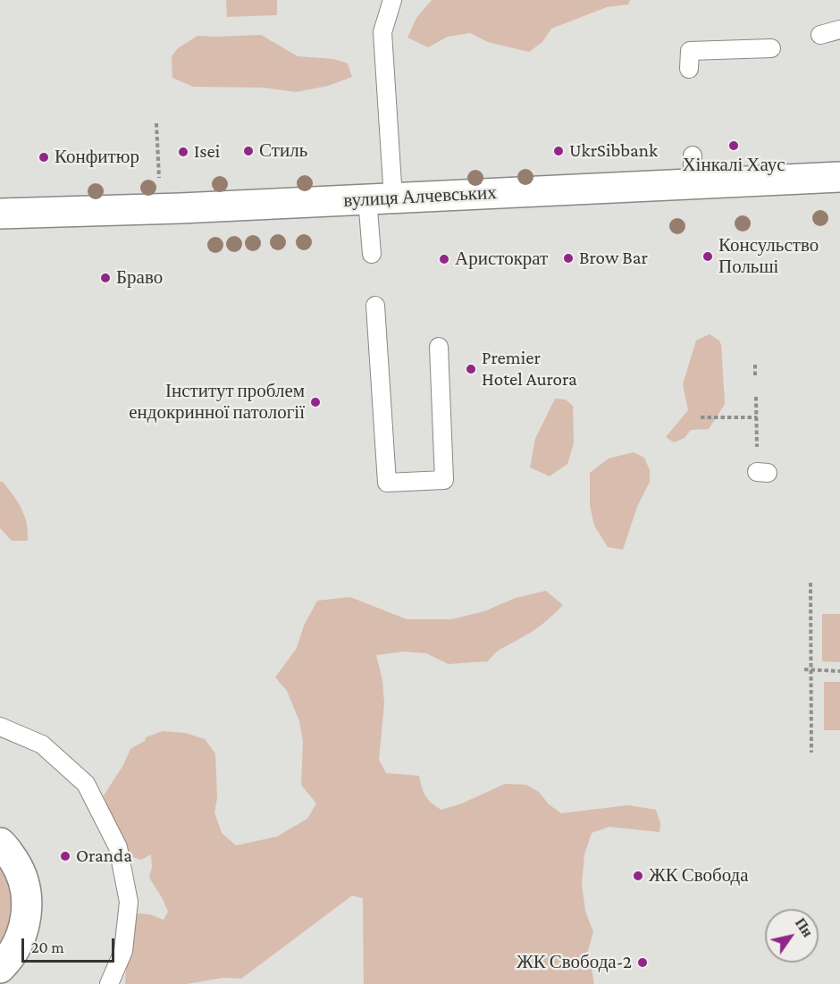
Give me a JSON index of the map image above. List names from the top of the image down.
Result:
{
  "streets": {
    "street": ["вулиця Алчевських"]
  },
  "places": [
    "Хінкалі Хаус",
    "Стиль",
    "UkrSibbank",
    "Isei",
    "Конфитюр",
    "Консульство Польші",
    "Brow Bar",
    "Аристократ",
    "Браво",
    "Premier Hotel Aurora",
    "Інститут проблем ендокринної патології",
    "Oranda",
    "ЖК Свобода",
    "ЖК Свобода-2"
  ],
  "scale_bar": "20 m",
  "north": "top right"
}
